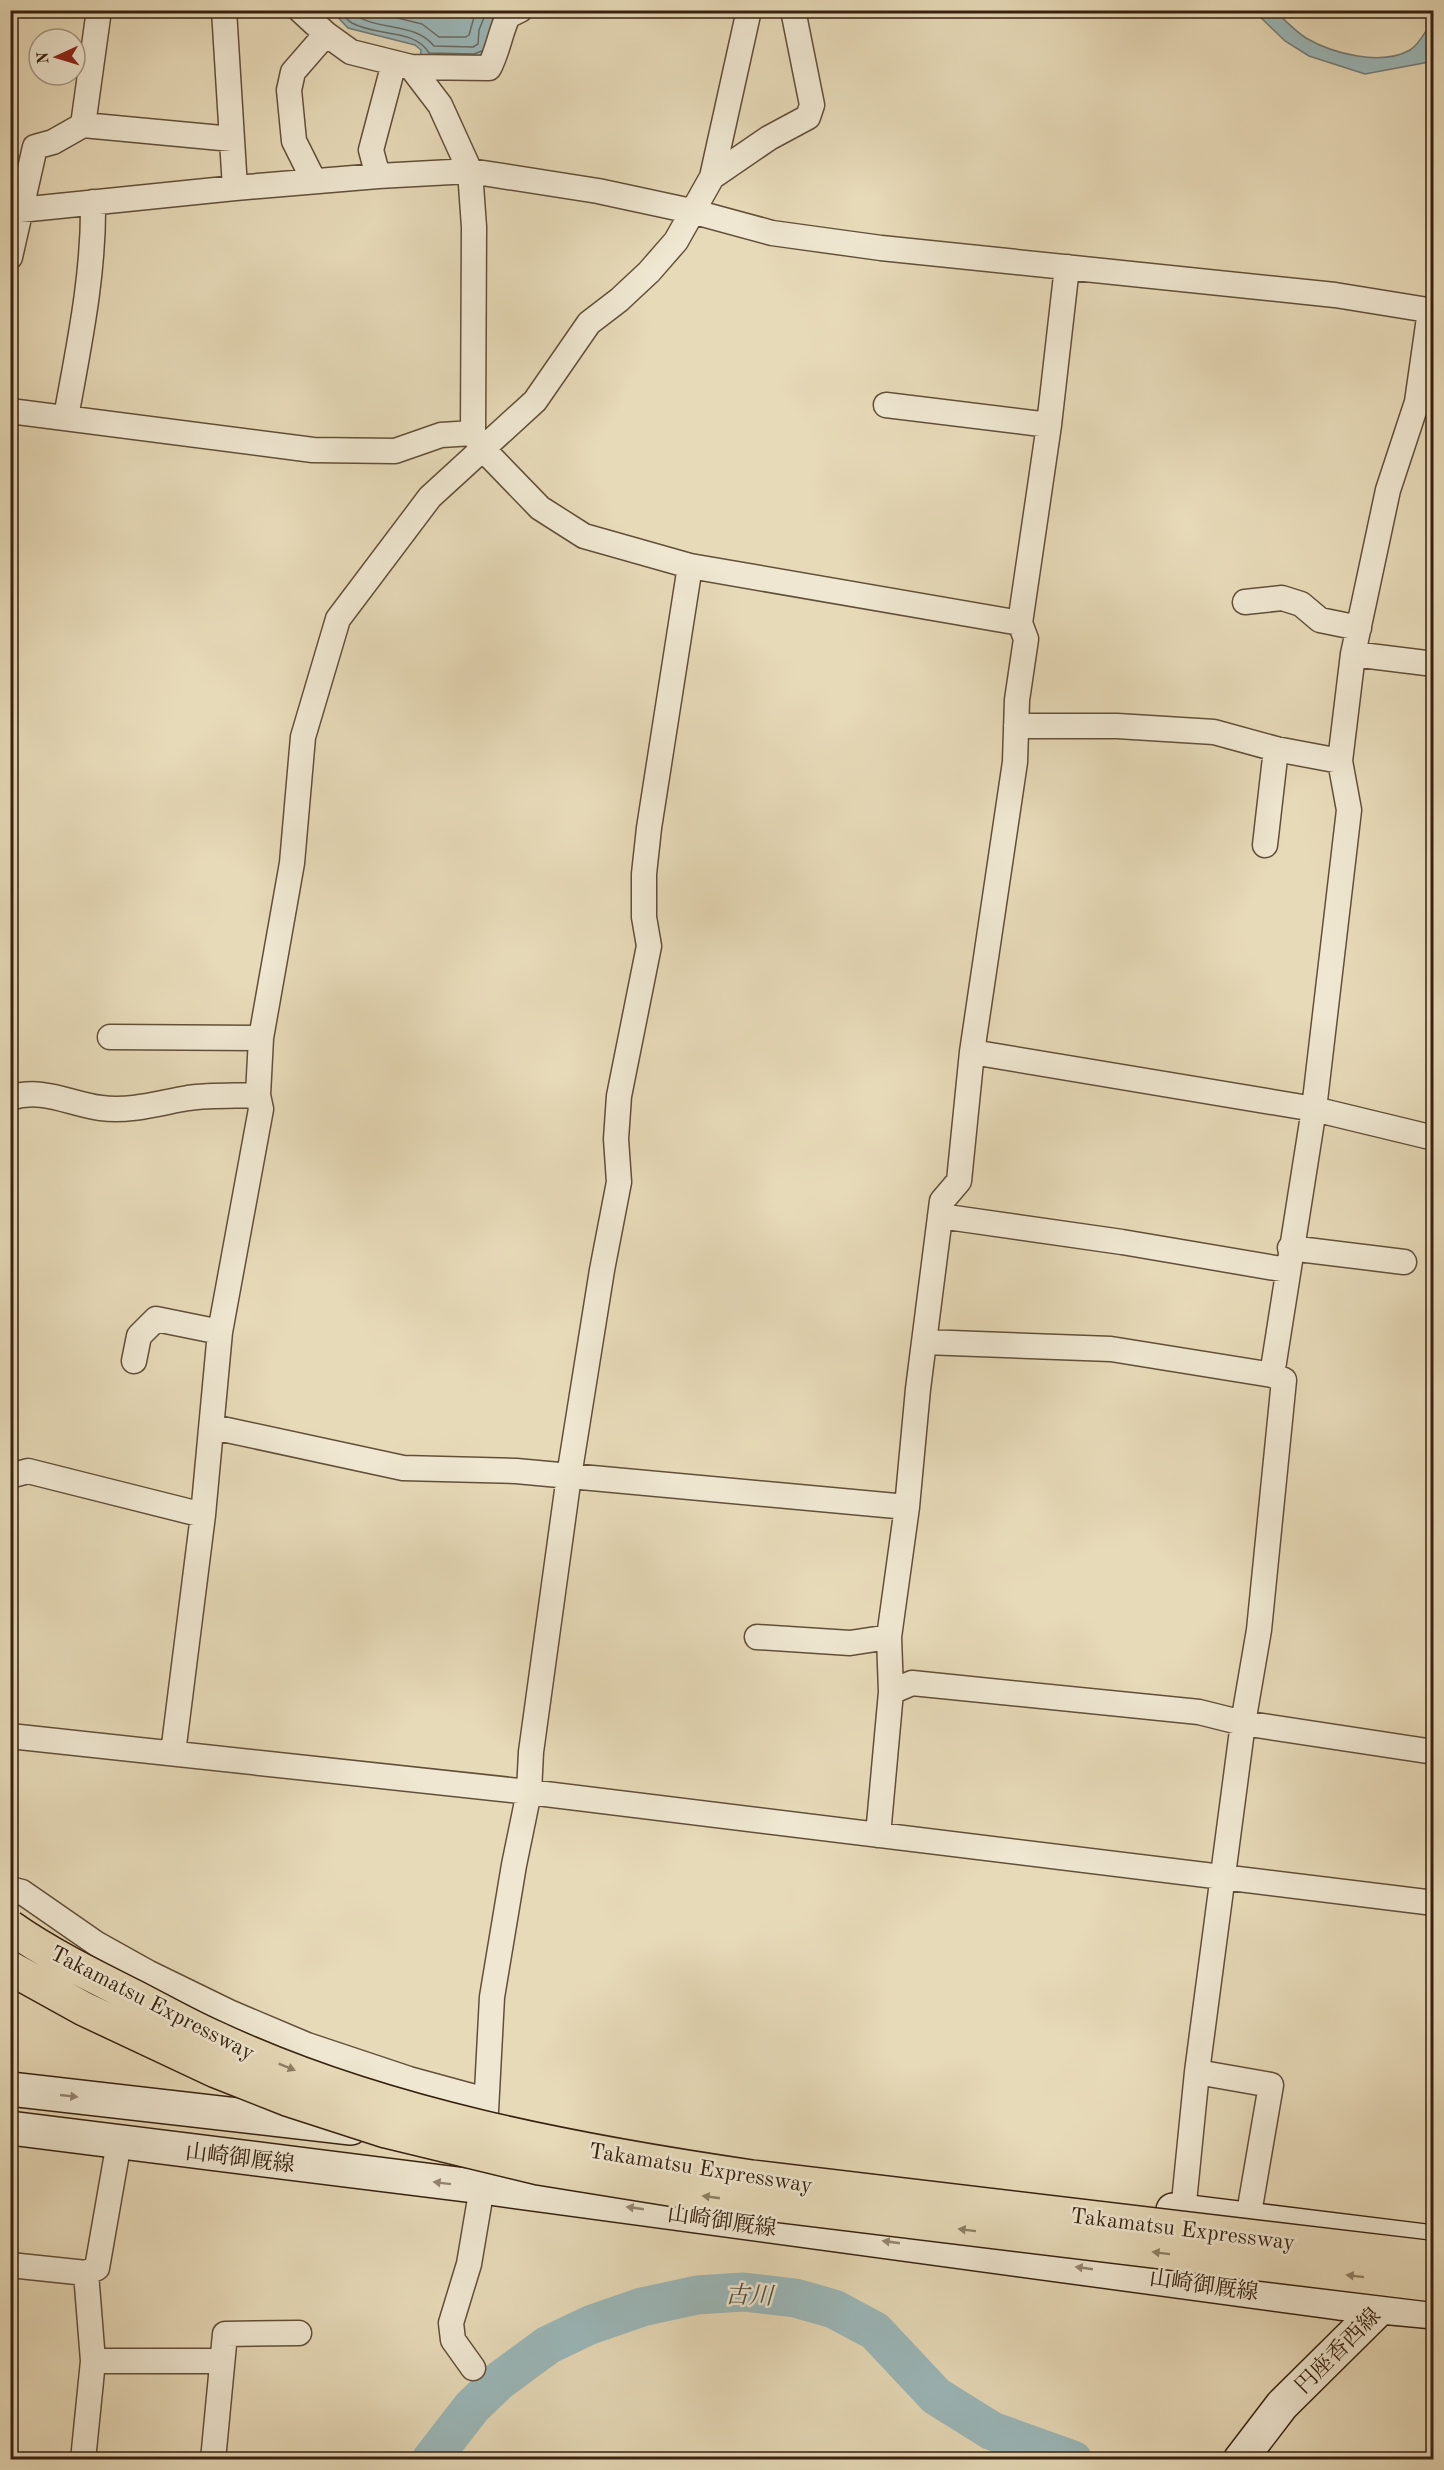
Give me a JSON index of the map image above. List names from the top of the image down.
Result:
{
  "streets": {
    "highway": ["Takamatsu Expressway"],
    "main road": ["山崎御厩線", "円座香西線"]
  },
  "crossings": [
    ["Takamatsu Expressway", "山崎御厩線"],
    ["Takamatsu Expressway", "円座香西線"],
    ["山崎御厩線", "円座香西線"]
  ],
  "water": ["古川"],
  "north": "left"
}
